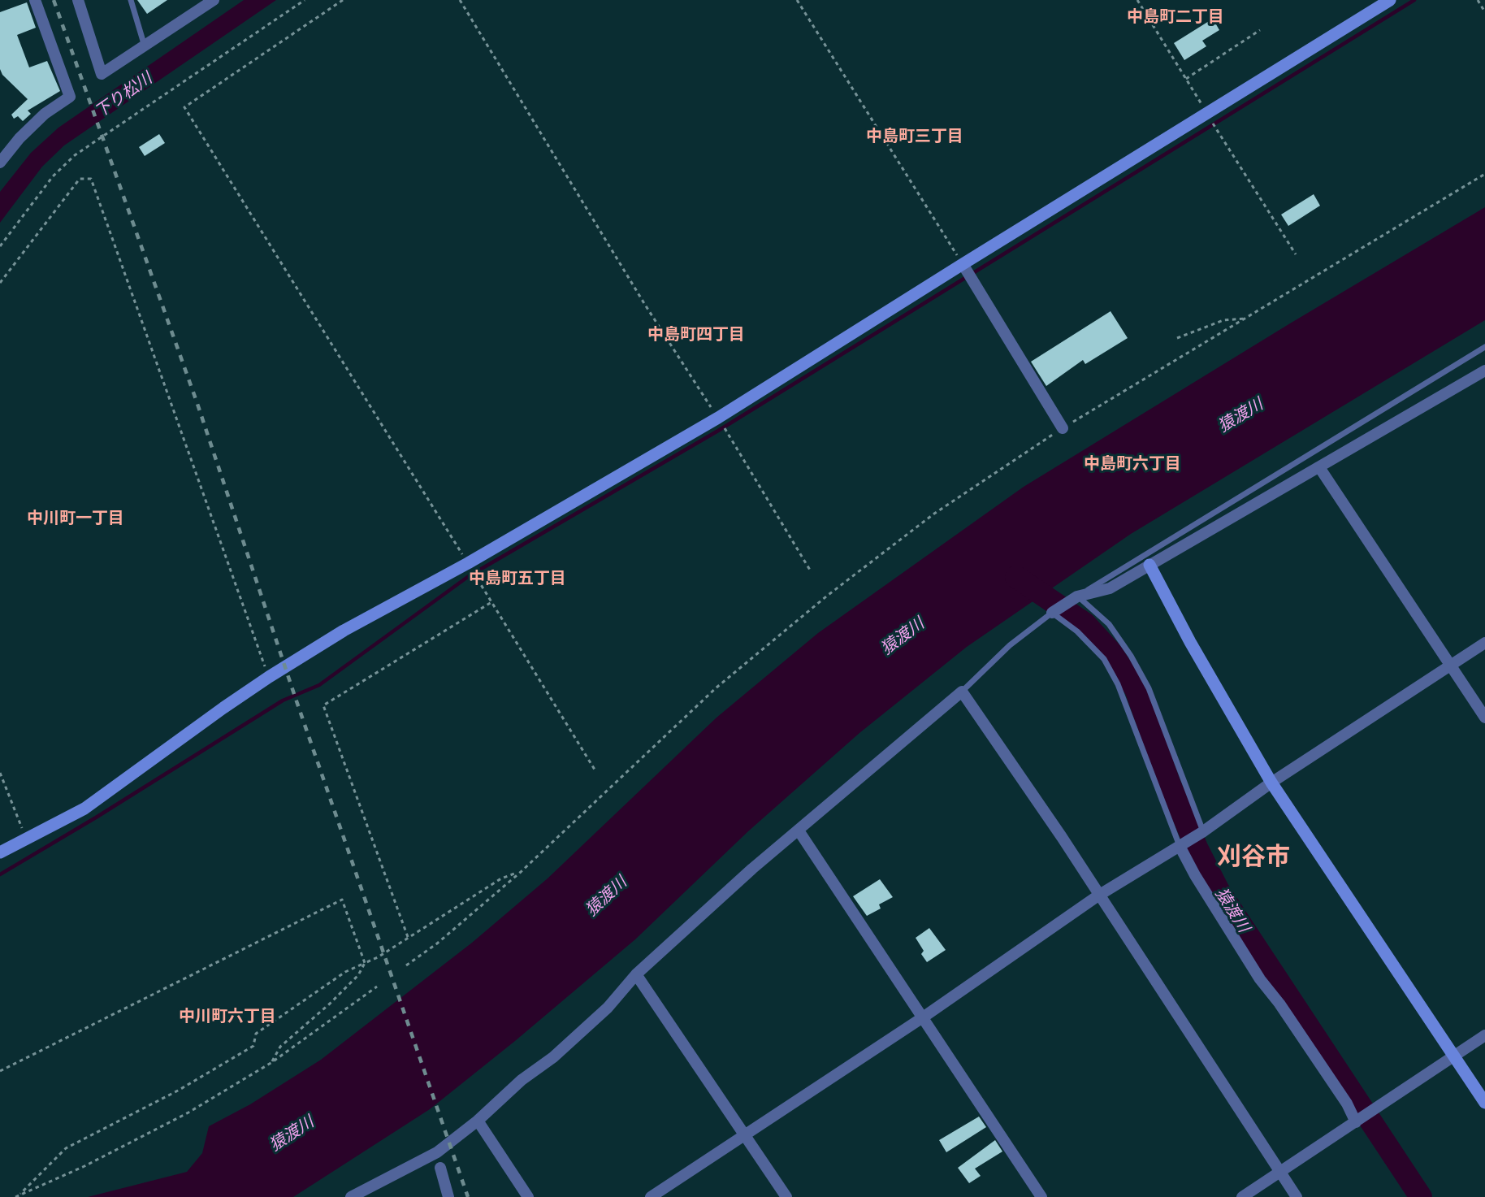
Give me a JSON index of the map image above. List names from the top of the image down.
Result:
{
  "districts": [
    "中島町二丁目",
    "中島町三丁目",
    "中島町四丁目",
    "中島町六丁目",
    "中川町一丁目",
    "中島町五丁目",
    "刈谷市",
    "中川町六丁目"
  ],
  "water": ["下り松川", "猿渡川"]
}
